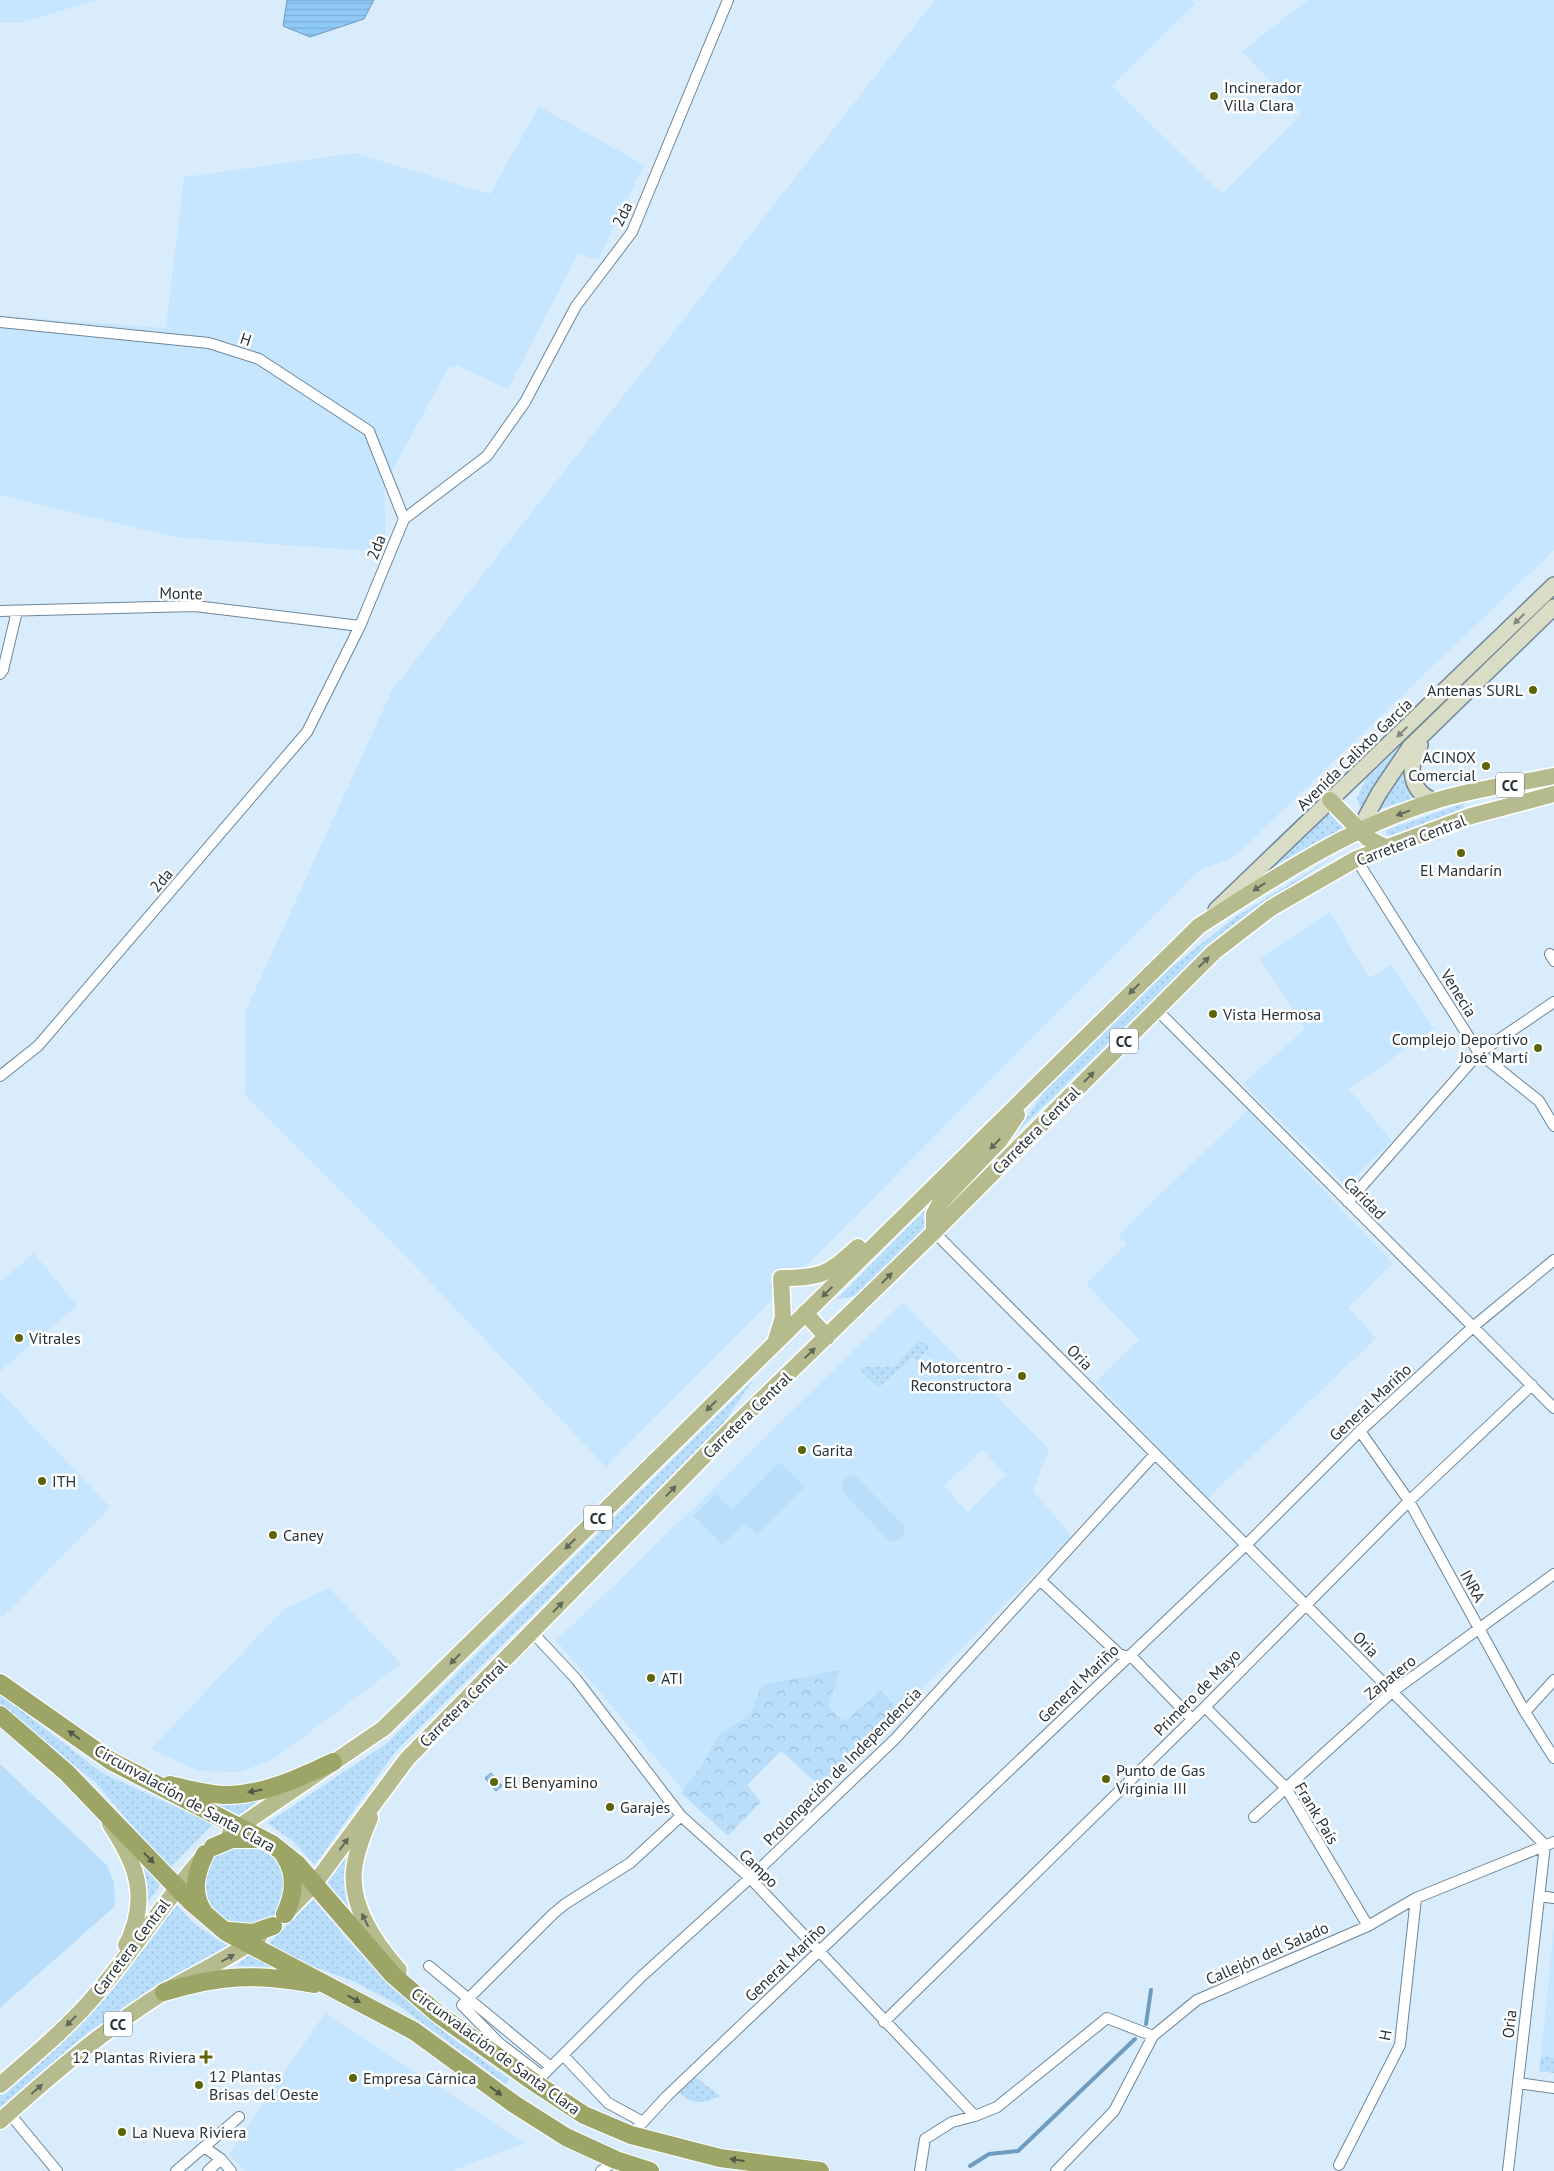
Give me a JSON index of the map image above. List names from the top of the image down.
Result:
{
  "streets": {
    "highway": ["Circunvalación de Santa Clara"],
    "main road": ["Avenida Calixto García", "CC", "Carretera Central"],
    "street": [
      "2da",
      "H",
      "Monte",
      "Venecia",
      "Caridad",
      "Oria",
      "General Mariño",
      "INRA",
      "Zapatero",
      "Primero de Mayo",
      "Prolongación de Independencia",
      "Frank País",
      "Campo",
      "Callejón del Salado"
    ]
  },
  "crossings": [
    ["2da", "H"],
    ["2da", "Monte"],
    ["H", "Callejón del Salado"],
    ["Avenida Calixto García", "Carretera Central"],
    ["Carretera Central", "Venecia"],
    ["Carretera Central", "Caridad"],
    ["Carretera Central", "Oria"],
    ["Carretera Central", "Circunvalación de Santa Clara"],
    ["Carretera Central", "Campo"],
    ["Caridad", "General Mariño"],
    ["Caridad", "Primero de Mayo"],
    ["Oria", "General Mariño"],
    ["Oria", "Zapatero"],
    ["Oria", "Primero de Mayo"],
    ["Oria", "Prolongación de Independencia"],
    ["Oria", "Callejón del Salado"],
    ["General Mariño", "INRA"],
    ["General Mariño", "Circunvalación de Santa Clara"],
    ["General Mariño", "Campo"],
    ["INRA", "Zapatero"],
    ["INRA", "Primero de Mayo"],
    ["Zapatero", "Frank País"],
    ["Primero de Mayo", "Frank País"],
    ["Primero de Mayo", "Campo"],
    ["Prolongación de Independencia", "Circunvalación de Santa Clara"],
    ["Prolongación de Independencia", "Campo"],
    ["Frank País", "Callejón del Salado"]
  ],
  "places": {
    "other": [
      "Incinerador Villa Clara",
      "Antenas SURL",
      "ACINOX Comercial",
      "El Mandarín",
      "Vista Hermosa",
      "Complejo Deportivo José Martí",
      "Vitrales",
      "Motorcentro - Reconstructora",
      "Garita",
      "ITH",
      "Caney",
      "ATI",
      "Punto de Gas Virginia III",
      "El Benyamino",
      "Garajes",
      "Empresa Cárnica",
      "12 Plantas Brisas del Oeste",
      "La Nueva Riviera"
    ],
    "health": ["12 Plantas Riviera"]
  }
}
